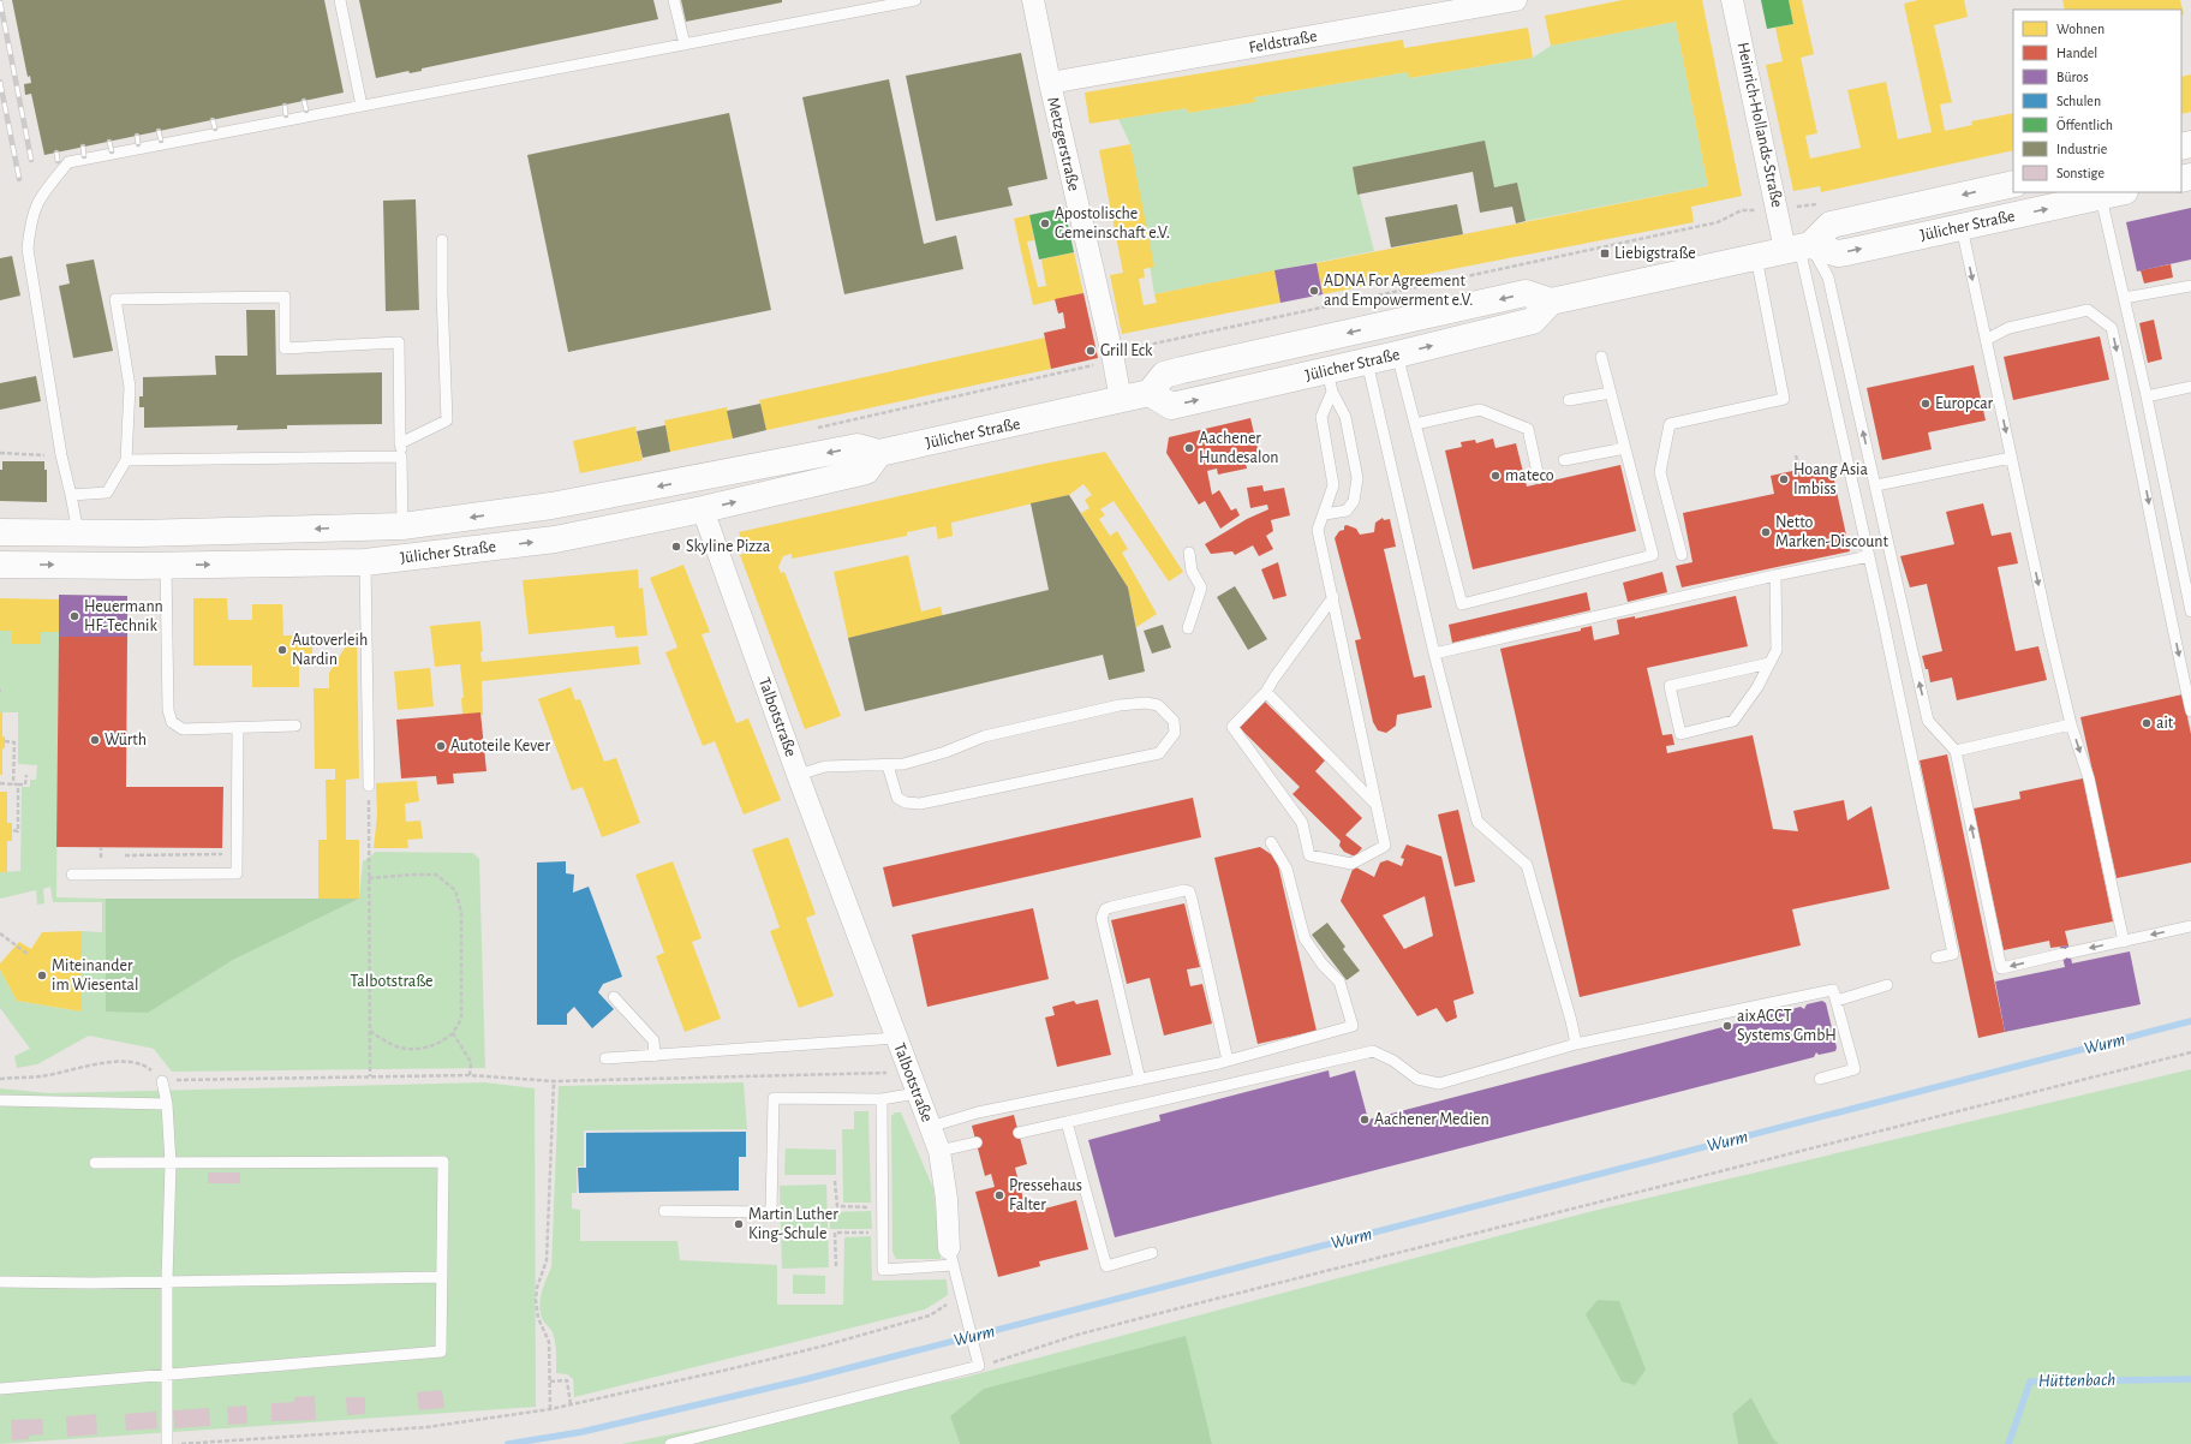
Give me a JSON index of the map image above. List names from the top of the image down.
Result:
{
  "streets": {
    "main road": ["Jülicher Straße"],
    "street": [
      "Feldstraße",
      "Heinrich-Hollands-Straße",
      "Metzgerstraße",
      "Talbotstraße"
    ]
  },
  "crossings": [
    ["Feldstraße", "Metzgerstraße"],
    ["Heinrich-Hollands-Straße", "Jülicher Straße"],
    ["Metzgerstraße", "Jülicher Straße"],
    ["Jülicher Straße", "Talbotstraße"]
  ],
  "water": ["Wurm", "Hüttenbach"],
  "parks": ["Talbotstraße"],
  "places": {
    "other": [
      "Apostolische Gemeinschaft e.V.",
      "ADNA For Agreement and Empowerment e.V.",
      "Grill Eck",
      "Europcar",
      "Aachener Hundesalon",
      "mateco",
      "Hoang Asia Imbiss",
      "Netto Marken-Discount",
      "Skyline Pizza",
      "Heuermann HF-Technik",
      "Autoverleih Nardin",
      "ait",
      "Würth",
      "Autoteile Kever",
      "Miteinander im Wiesental",
      "aixACCT Systems GmbH",
      "Aachener Medien",
      "Pressehaus Falter",
      "Martin Luther King-Schule"
    ],
    "transit": ["Liebigstraße"]
  },
  "legend": [
    "Wohnen",
    "Handel",
    "Büros",
    "Schulen",
    "Öffentlich",
    "Industrie",
    "Sonstige"
  ]
}
